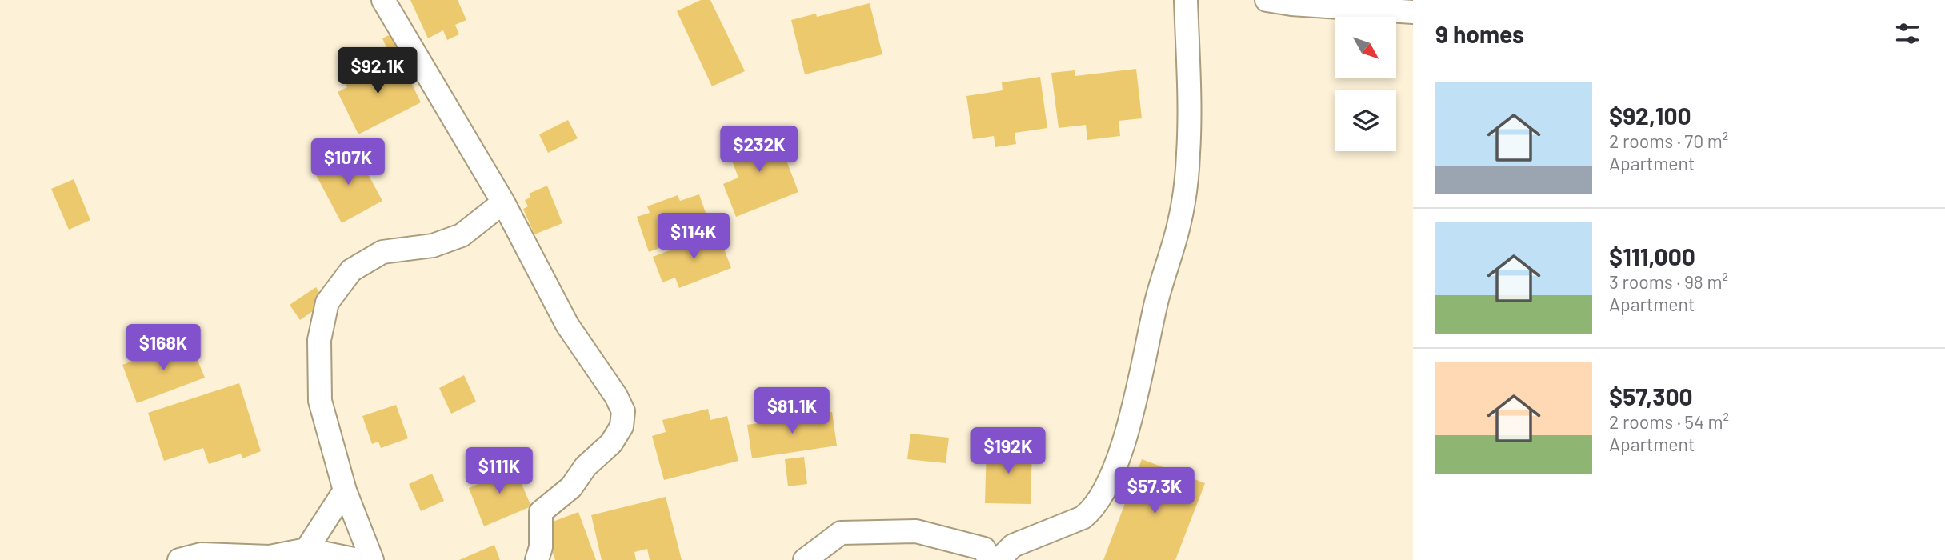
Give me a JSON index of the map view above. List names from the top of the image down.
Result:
{
  "north": "bottom right",
  "page": {
    "heading": "9 homes",
    "price": [
      "$92.1K",
      "$232K",
      "$107K",
      "$114K",
      "$168K",
      "$81.1K",
      "$192K",
      "$111K",
      "$57.3K"
    ],
    "list": [
      {
        "name": "$92,100",
        "note": "2 rooms · 70 m² · Apartment"
      },
      {
        "name": "$111,000",
        "note": "3 rooms · 98 m² · Apartment"
      },
      {
        "name": "$57,300",
        "note": "2 rooms · 54 m² · Apartment"
      }
    ]
  }
}
